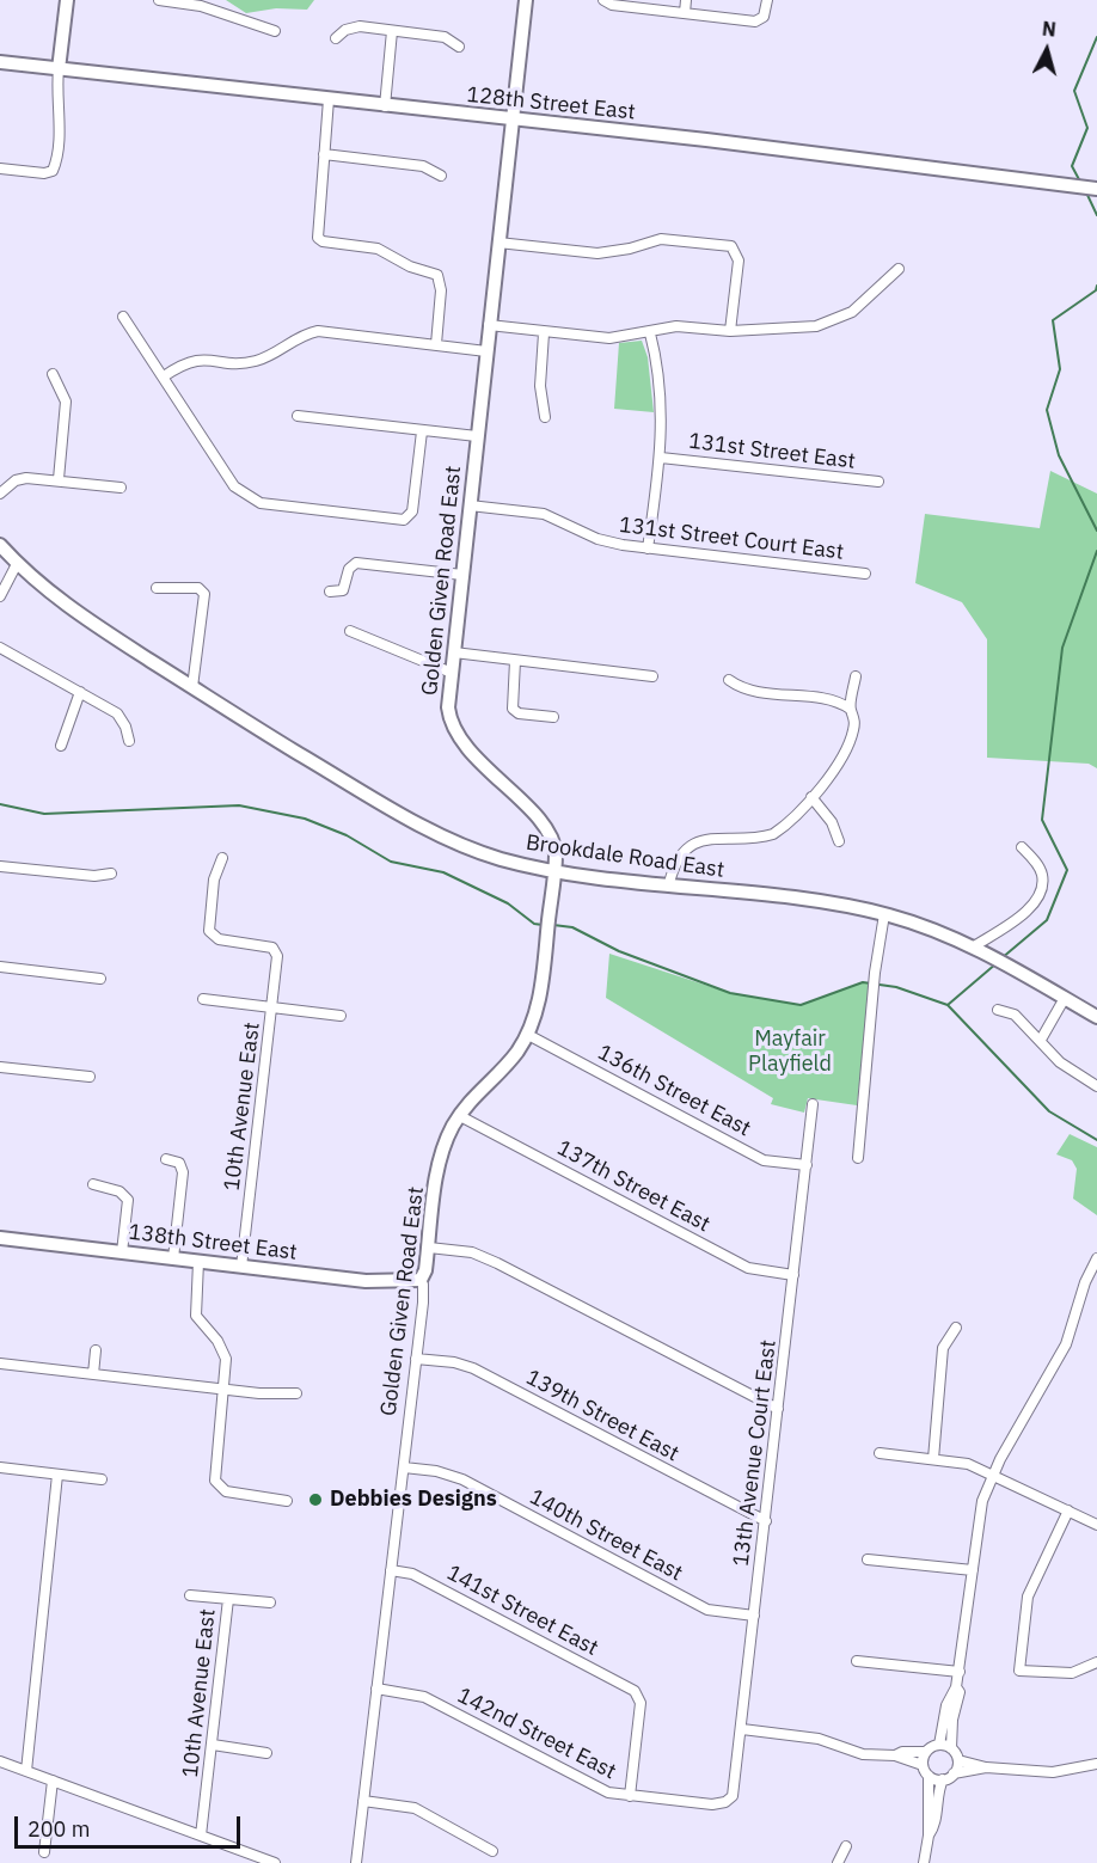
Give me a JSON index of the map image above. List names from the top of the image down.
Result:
{
  "streets": {
    "street": [
      "128th Street East",
      "131st Street East",
      "131st Street Court East",
      "Golden Given Road East",
      "Brookdale Road East",
      "136th Street East",
      "10th Avenue East",
      "137th Street East",
      "138th Street East",
      "139th Street East",
      "13th Avenue Court East",
      "140th Street East",
      "141st Street East",
      "142nd Street East"
    ]
  },
  "crossings": [
    ["128th Street East", "Golden Given Road East"],
    ["131st Street Court East", "Golden Given Road East"],
    ["Golden Given Road East", "Brookdale Road East"],
    ["Golden Given Road East", "136th Street East"],
    ["Golden Given Road East", "137th Street East"],
    ["Golden Given Road East", "138th Street East"],
    ["Golden Given Road East", "139th Street East"],
    ["Golden Given Road East", "140th Street East"],
    ["Golden Given Road East", "141st Street East"],
    ["Golden Given Road East", "142nd Street East"],
    ["136th Street East", "13th Avenue Court East"],
    ["10th Avenue East", "138th Street East"],
    ["137th Street East", "13th Avenue Court East"],
    ["139th Street East", "13th Avenue Court East"],
    ["13th Avenue Court East", "140th Street East"],
    ["13th Avenue Court East", "142nd Street East"],
    ["141st Street East", "142nd Street East"]
  ],
  "parks": ["Mayfair Playfield"],
  "places": ["Debbies Designs"],
  "scale_bar": "200 m",
  "north": "top"
}
